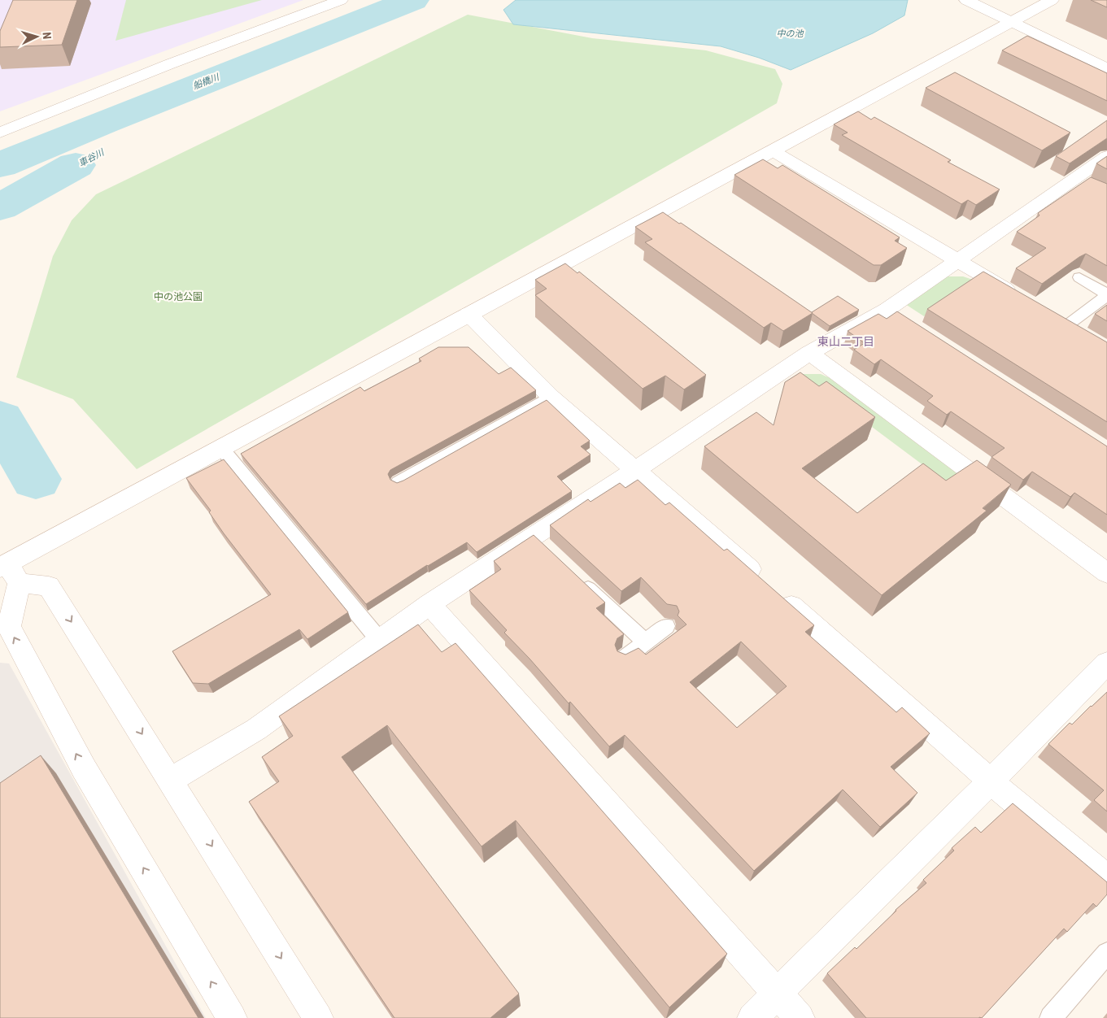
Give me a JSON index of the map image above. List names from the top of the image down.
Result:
{
  "districts": ["東山二丁目"],
  "water": ["中の池", "船橋川", "車谷川"],
  "parks": ["中の池公園"],
  "north": "right"
}
